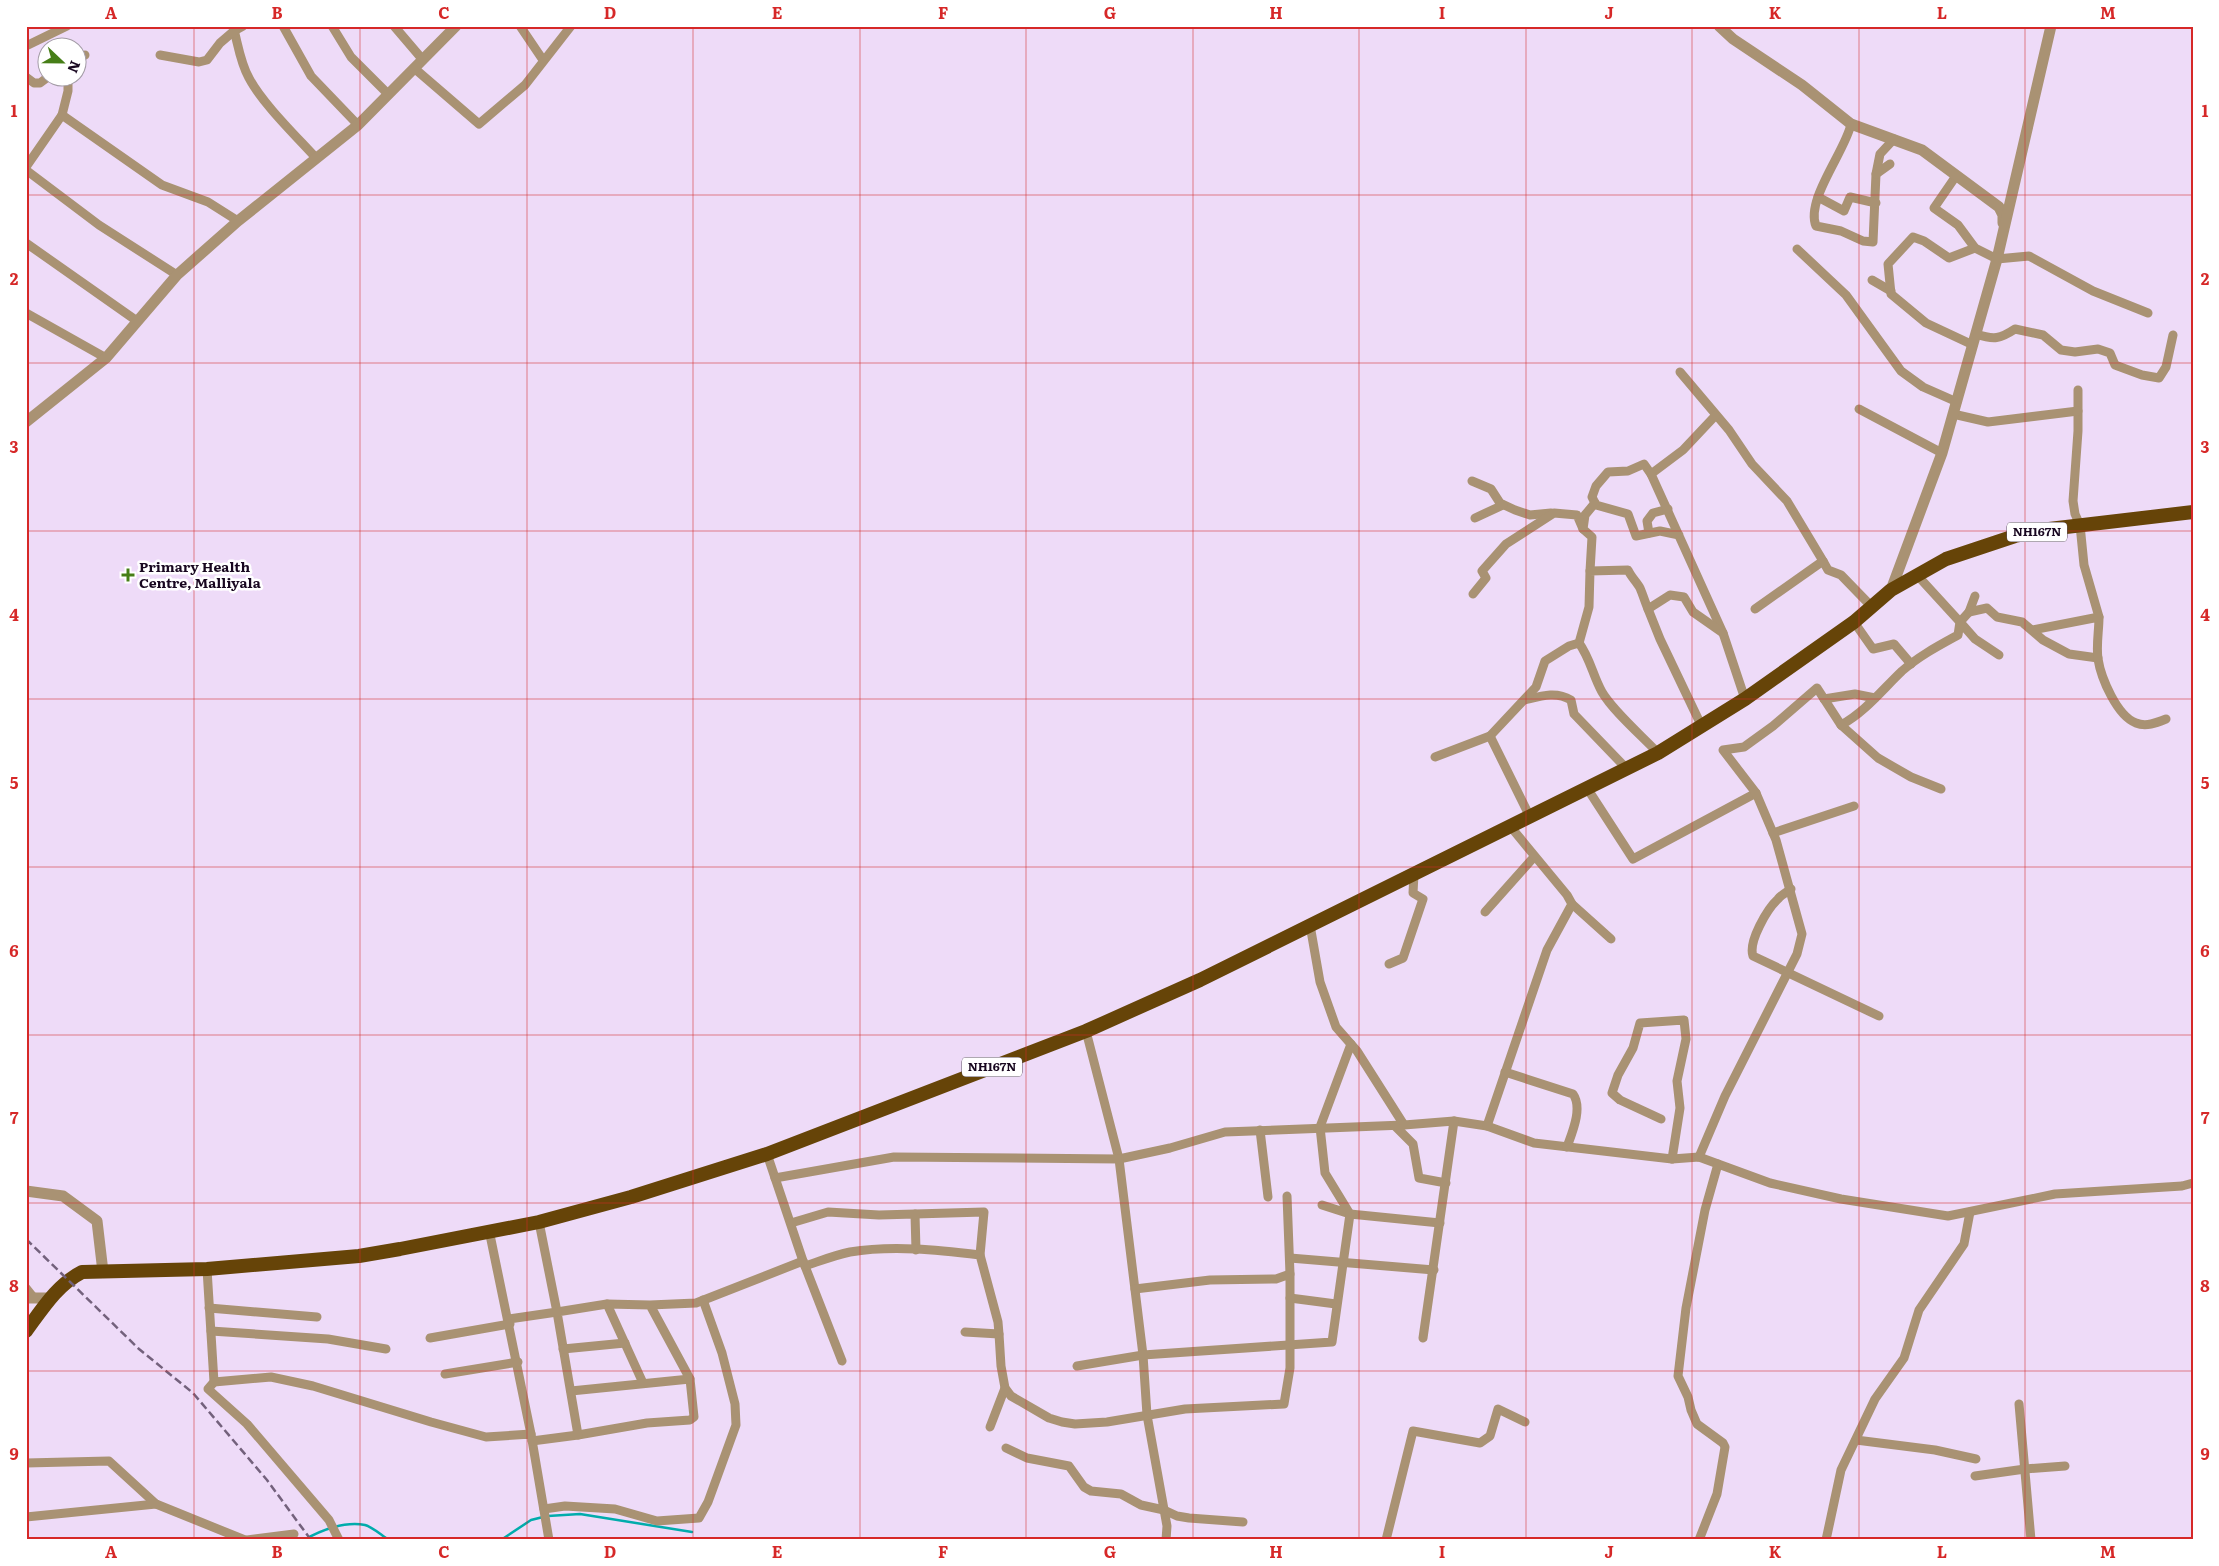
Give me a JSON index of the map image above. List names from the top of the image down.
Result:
{
  "streets": {
    "highway": ["NH167N"]
  },
  "places": {
    "health": ["Primary Health Centre, Malliyala"]
  },
  "north": "right",
  "grid": {
    "columns": [
      "A",
      "B",
      "C",
      "D",
      "E",
      "F",
      "G",
      "H",
      "I",
      "J",
      "K",
      "L",
      "M"
    ],
    "rows": [
      "1",
      "2",
      "3",
      "4",
      "5",
      "6",
      "7",
      "8",
      "9"
    ]
  }
}
